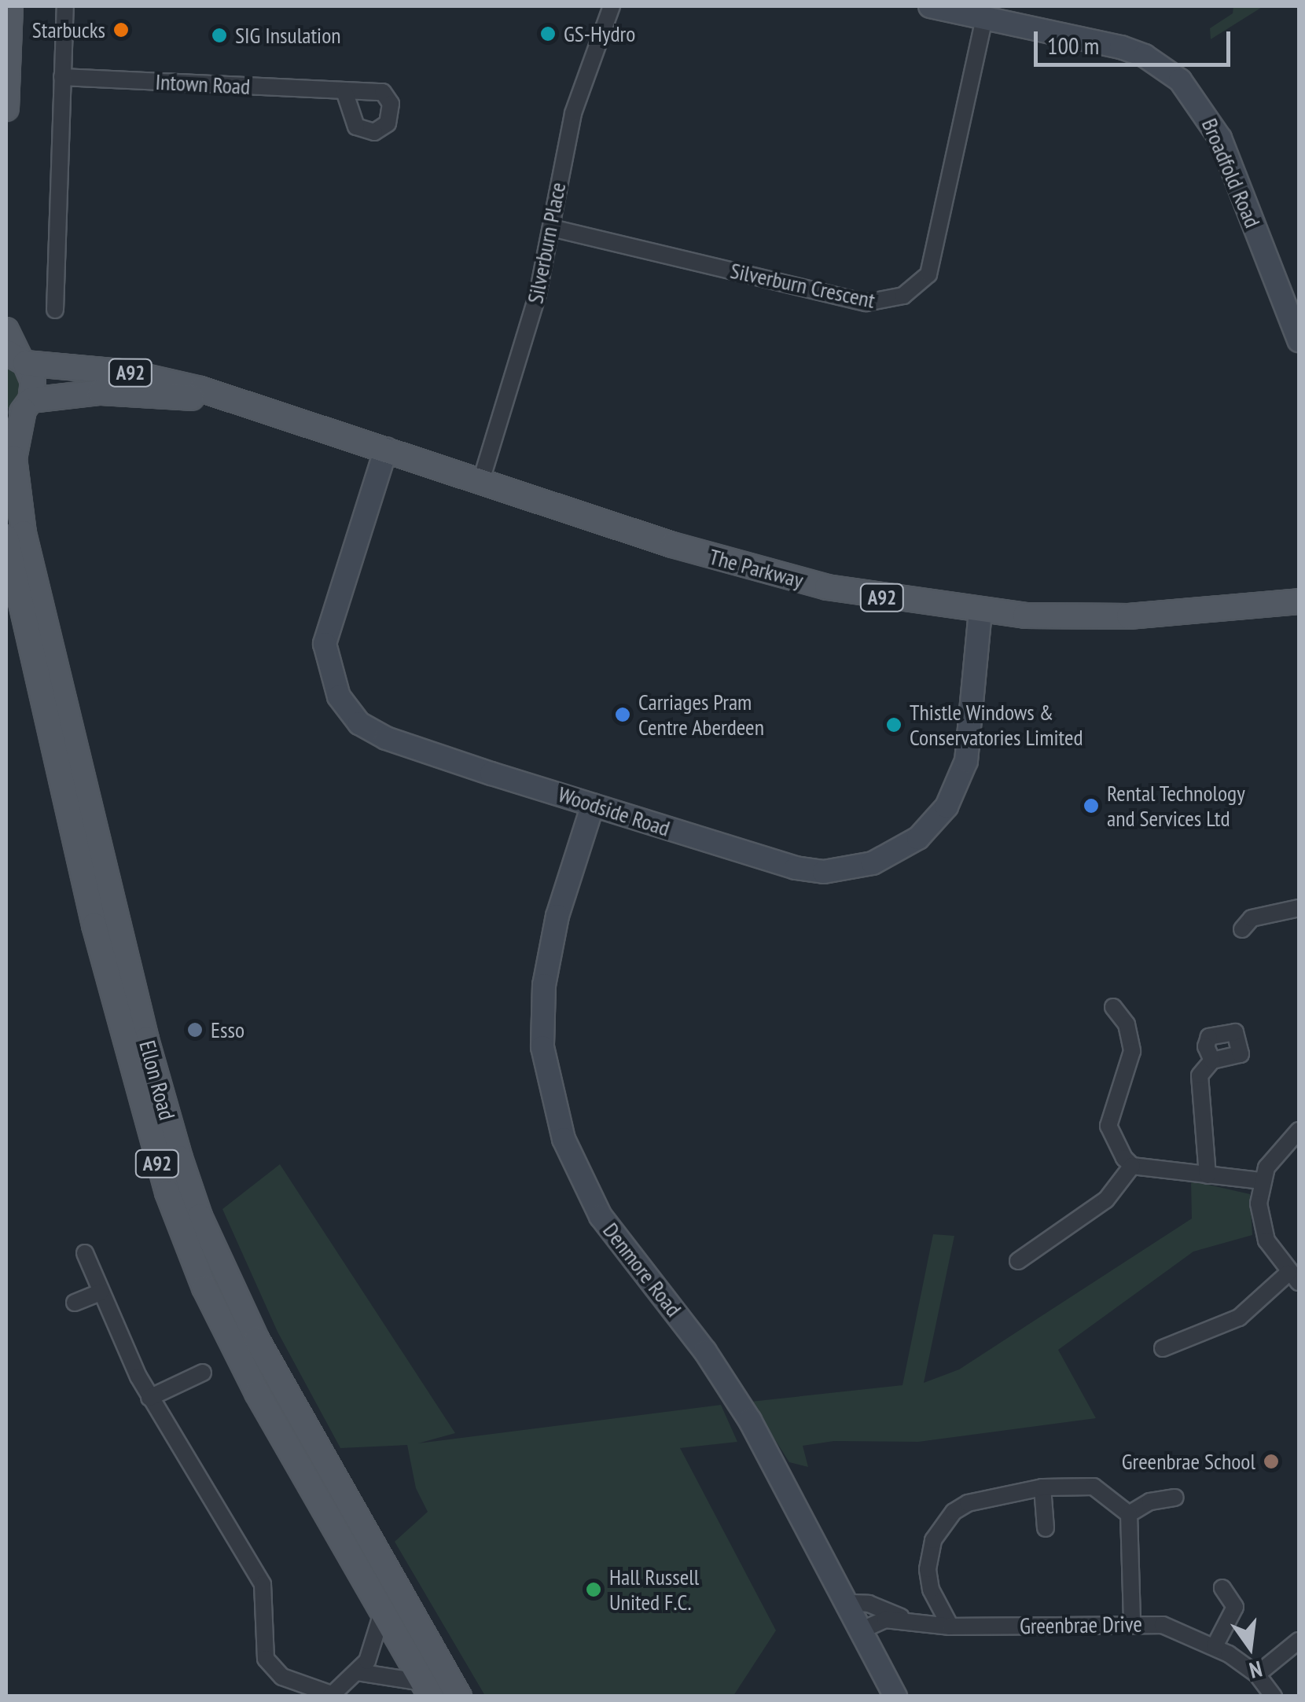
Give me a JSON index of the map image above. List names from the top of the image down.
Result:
{
  "streets": {
    "main road": ["A92", "The Parkway", "Ellon Road"],
    "street": [
      "Intown Road",
      "Broadfold Road",
      "Silverburn Place",
      "Silverburn Crescent",
      "Woodside Road",
      "Denmore Road",
      "Greenbrae Drive"
    ]
  },
  "crossings": [
    ["Broadfold Road", "Silverburn Crescent"],
    ["Silverburn Place", "Silverburn Crescent"],
    ["Silverburn Place", "The Parkway"],
    ["A92", "The Parkway"],
    ["A92", "Ellon Road"],
    ["The Parkway", "Woodside Road"],
    ["The Parkway", "Ellon Road"],
    ["Woodside Road", "Denmore Road"],
    ["Denmore Road", "Greenbrae Drive"]
  ],
  "places": [
    "Starbucks",
    "GS-Hydro",
    "SIG Insulation",
    "Carriages Pram Centre Aberdeen",
    "Thistle Windows & Conservatories Limited",
    "Rental Technology and Services Ltd",
    "Esso",
    "Greenbrae School",
    "Hall Russell United F.C."
  ],
  "scale_bar": "100 m",
  "north": "bottom"
}
